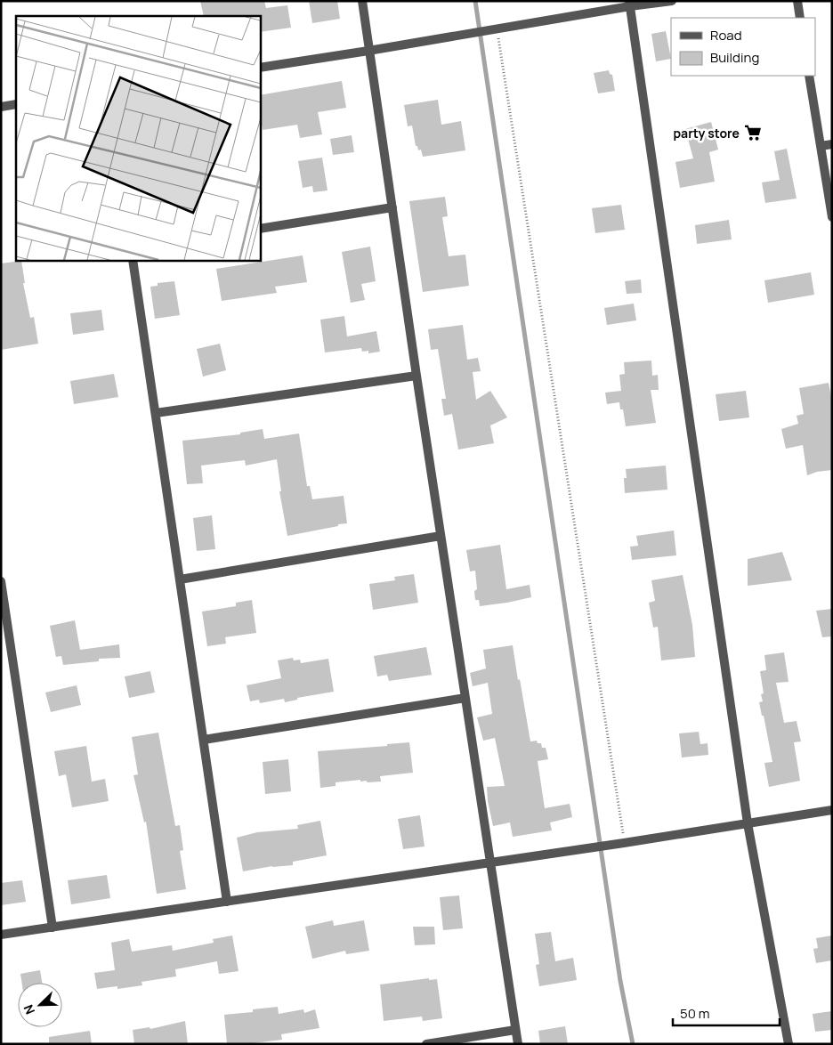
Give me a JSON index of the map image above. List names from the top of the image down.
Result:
{
  "places": {
    "supermarket": ["party store"]
  },
  "legend": ["Road", "Building"],
  "scale_bar": "50 m",
  "north": "bottom left"
}
